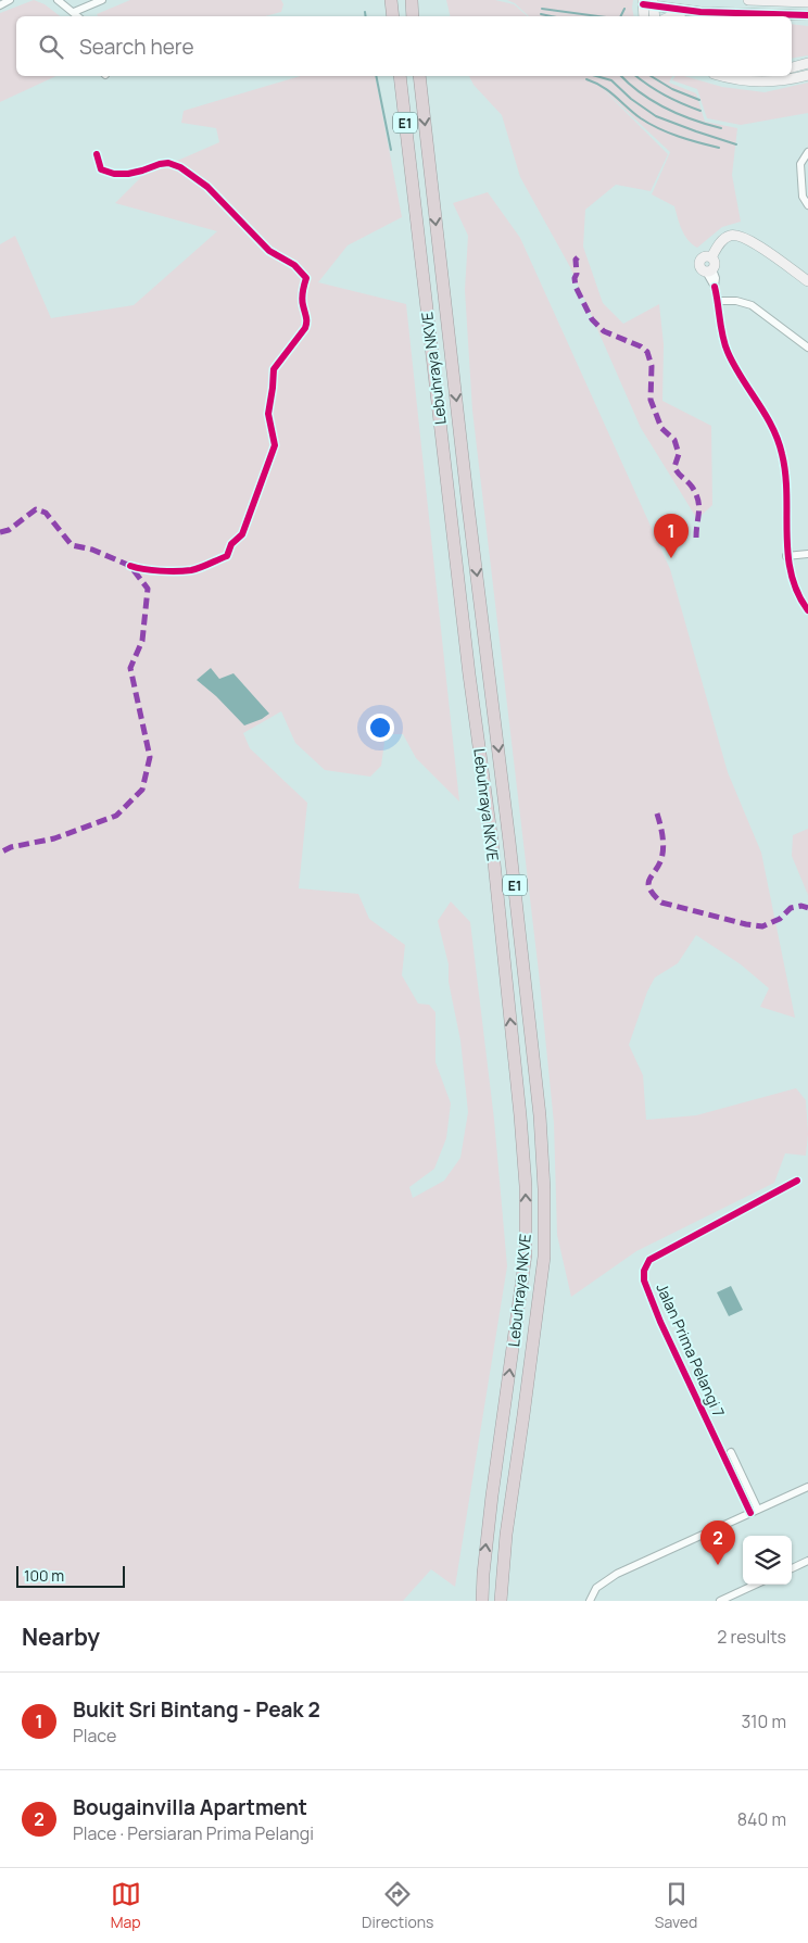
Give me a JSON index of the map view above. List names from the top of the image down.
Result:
{
  "streets": {
    "highway": ["E1", "Lebuhraya NKVE"],
    "street": ["Jalan Prima Pelangi 7"]
  },
  "scale_bar": "100 m",
  "page": {
    "search": "Search here",
    "pins": ["1", "2"],
    "scale": "100 m",
    "heading": ["Nearby", "2 results"],
    "list": [
      {
        "mark": "1",
        "name": "Bukit Sri Bintang - Peak 2",
        "note": "Place",
        "value": "310 m"
      },
      {
        "mark": "2",
        "name": "Bougainvilla Apartment",
        "note": "Place · Persiaran Prima Pelangi",
        "value": "840 m"
      }
    ],
    "nav": ["Map", "Directions", "Saved"]
  }
}
